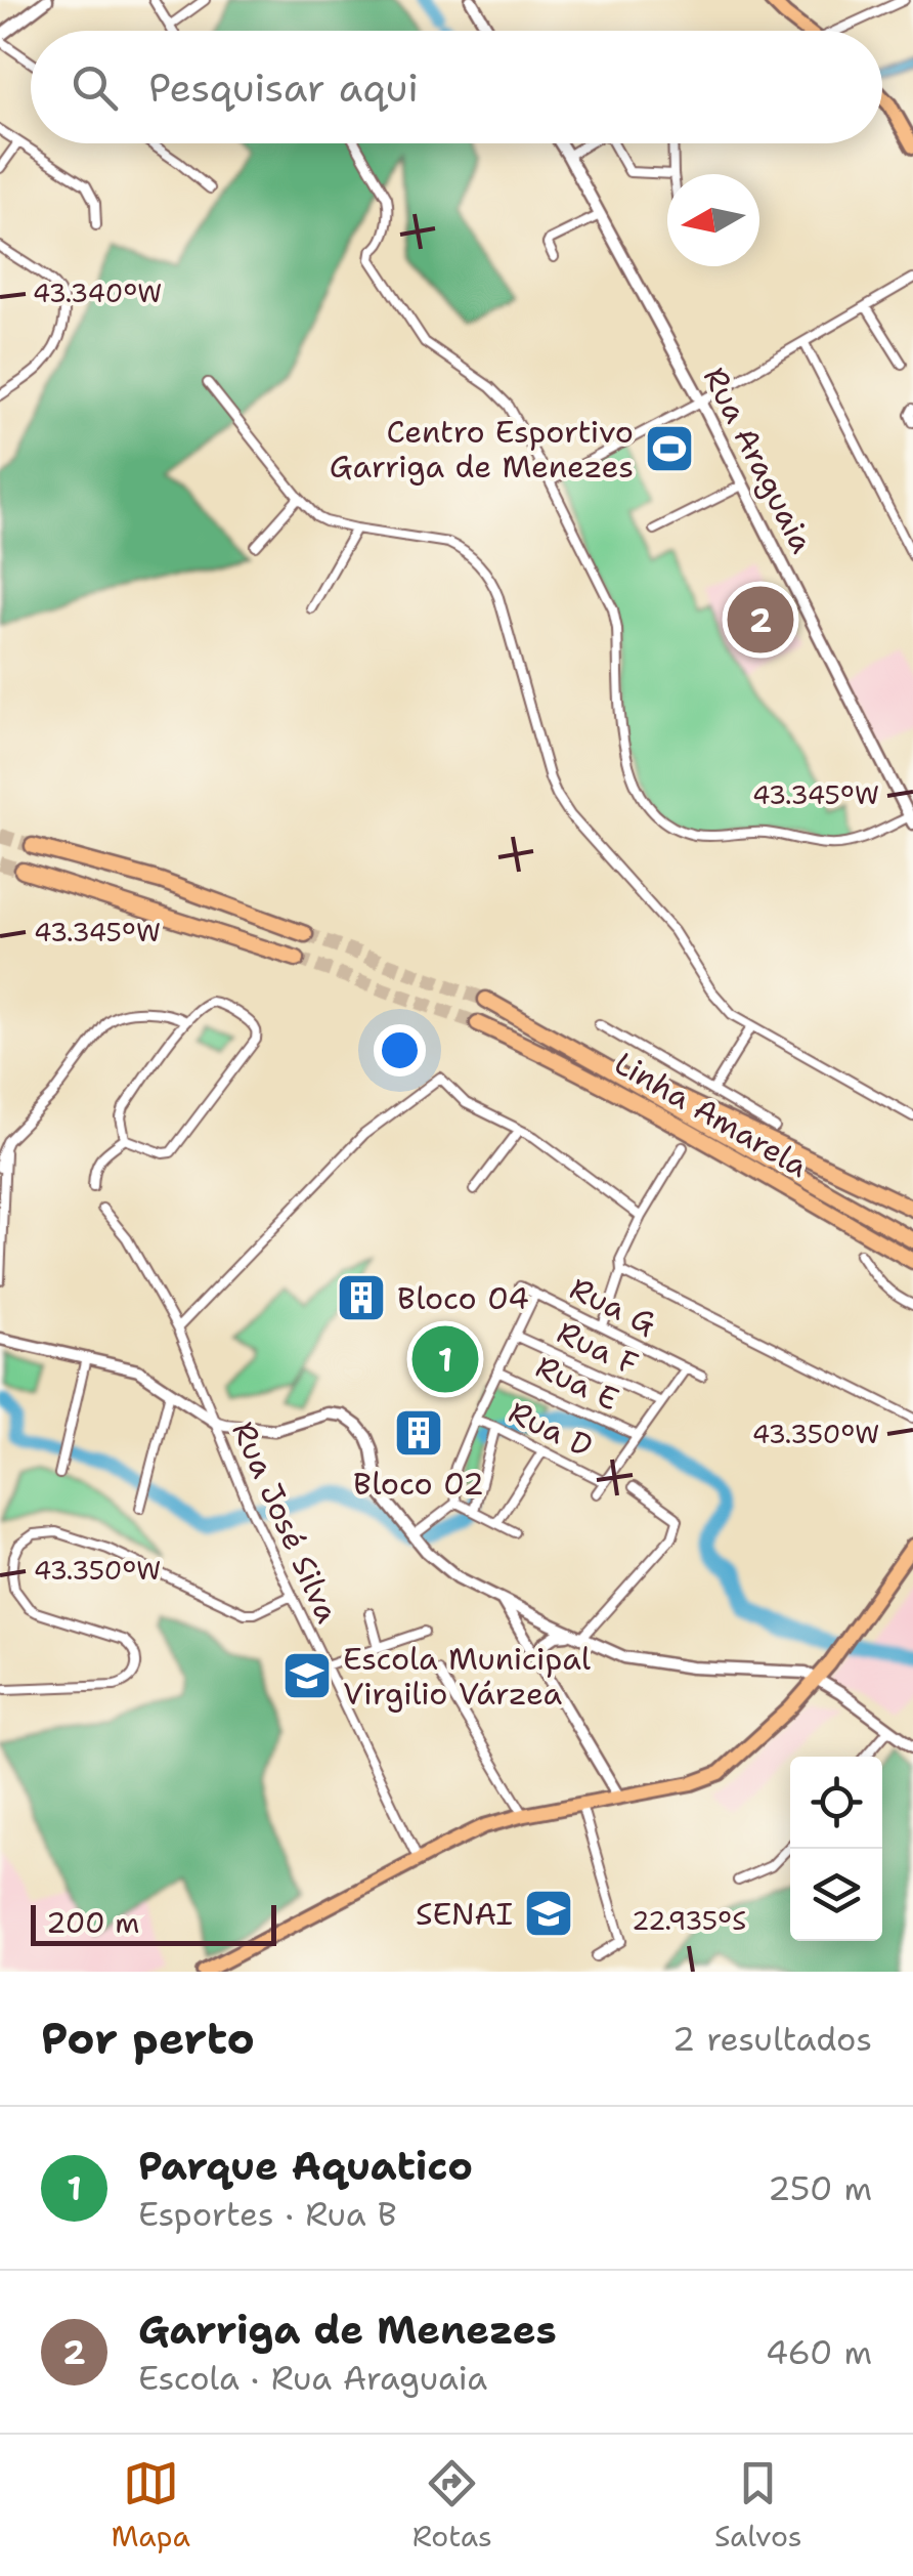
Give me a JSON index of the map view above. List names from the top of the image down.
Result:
{
  "streets": {
    "highway": ["Linha Amarela"],
    "street": [
      "Rua Araguaia",
      "Rua G",
      "Rua F",
      "Rua E",
      "Rua D",
      "Rua José Silva"
    ]
  },
  "places": {
    "sports": ["Centro Esportivo Garriga de Menezes"],
    "building": ["Bloco 04", "Bloco 02"],
    "school or university": ["Escola Municipal Virgilio Várzea", "SENAI"]
  },
  "scale_bar": "200 m",
  "north": "left",
  "page": {
    "search": "Pesquisar aqui",
    "pins": ["2", "1"],
    "scale": "200 m",
    "heading": ["Por perto", "2 resultados"],
    "list": [
      {
        "mark": "1",
        "name": "Parque Aquatico",
        "note": "Esportes · Rua B",
        "value": "250 m"
      },
      {
        "mark": "2",
        "name": "Garriga de Menezes",
        "note": "Escola · Rua Araguaia",
        "value": "460 m"
      }
    ],
    "nav": ["Mapa", "Rotas", "Salvos"]
  },
  "coordinates": [
    "43.340°W",
    "43.345°W",
    "43.350°W",
    "22.935°S"
  ]
}
